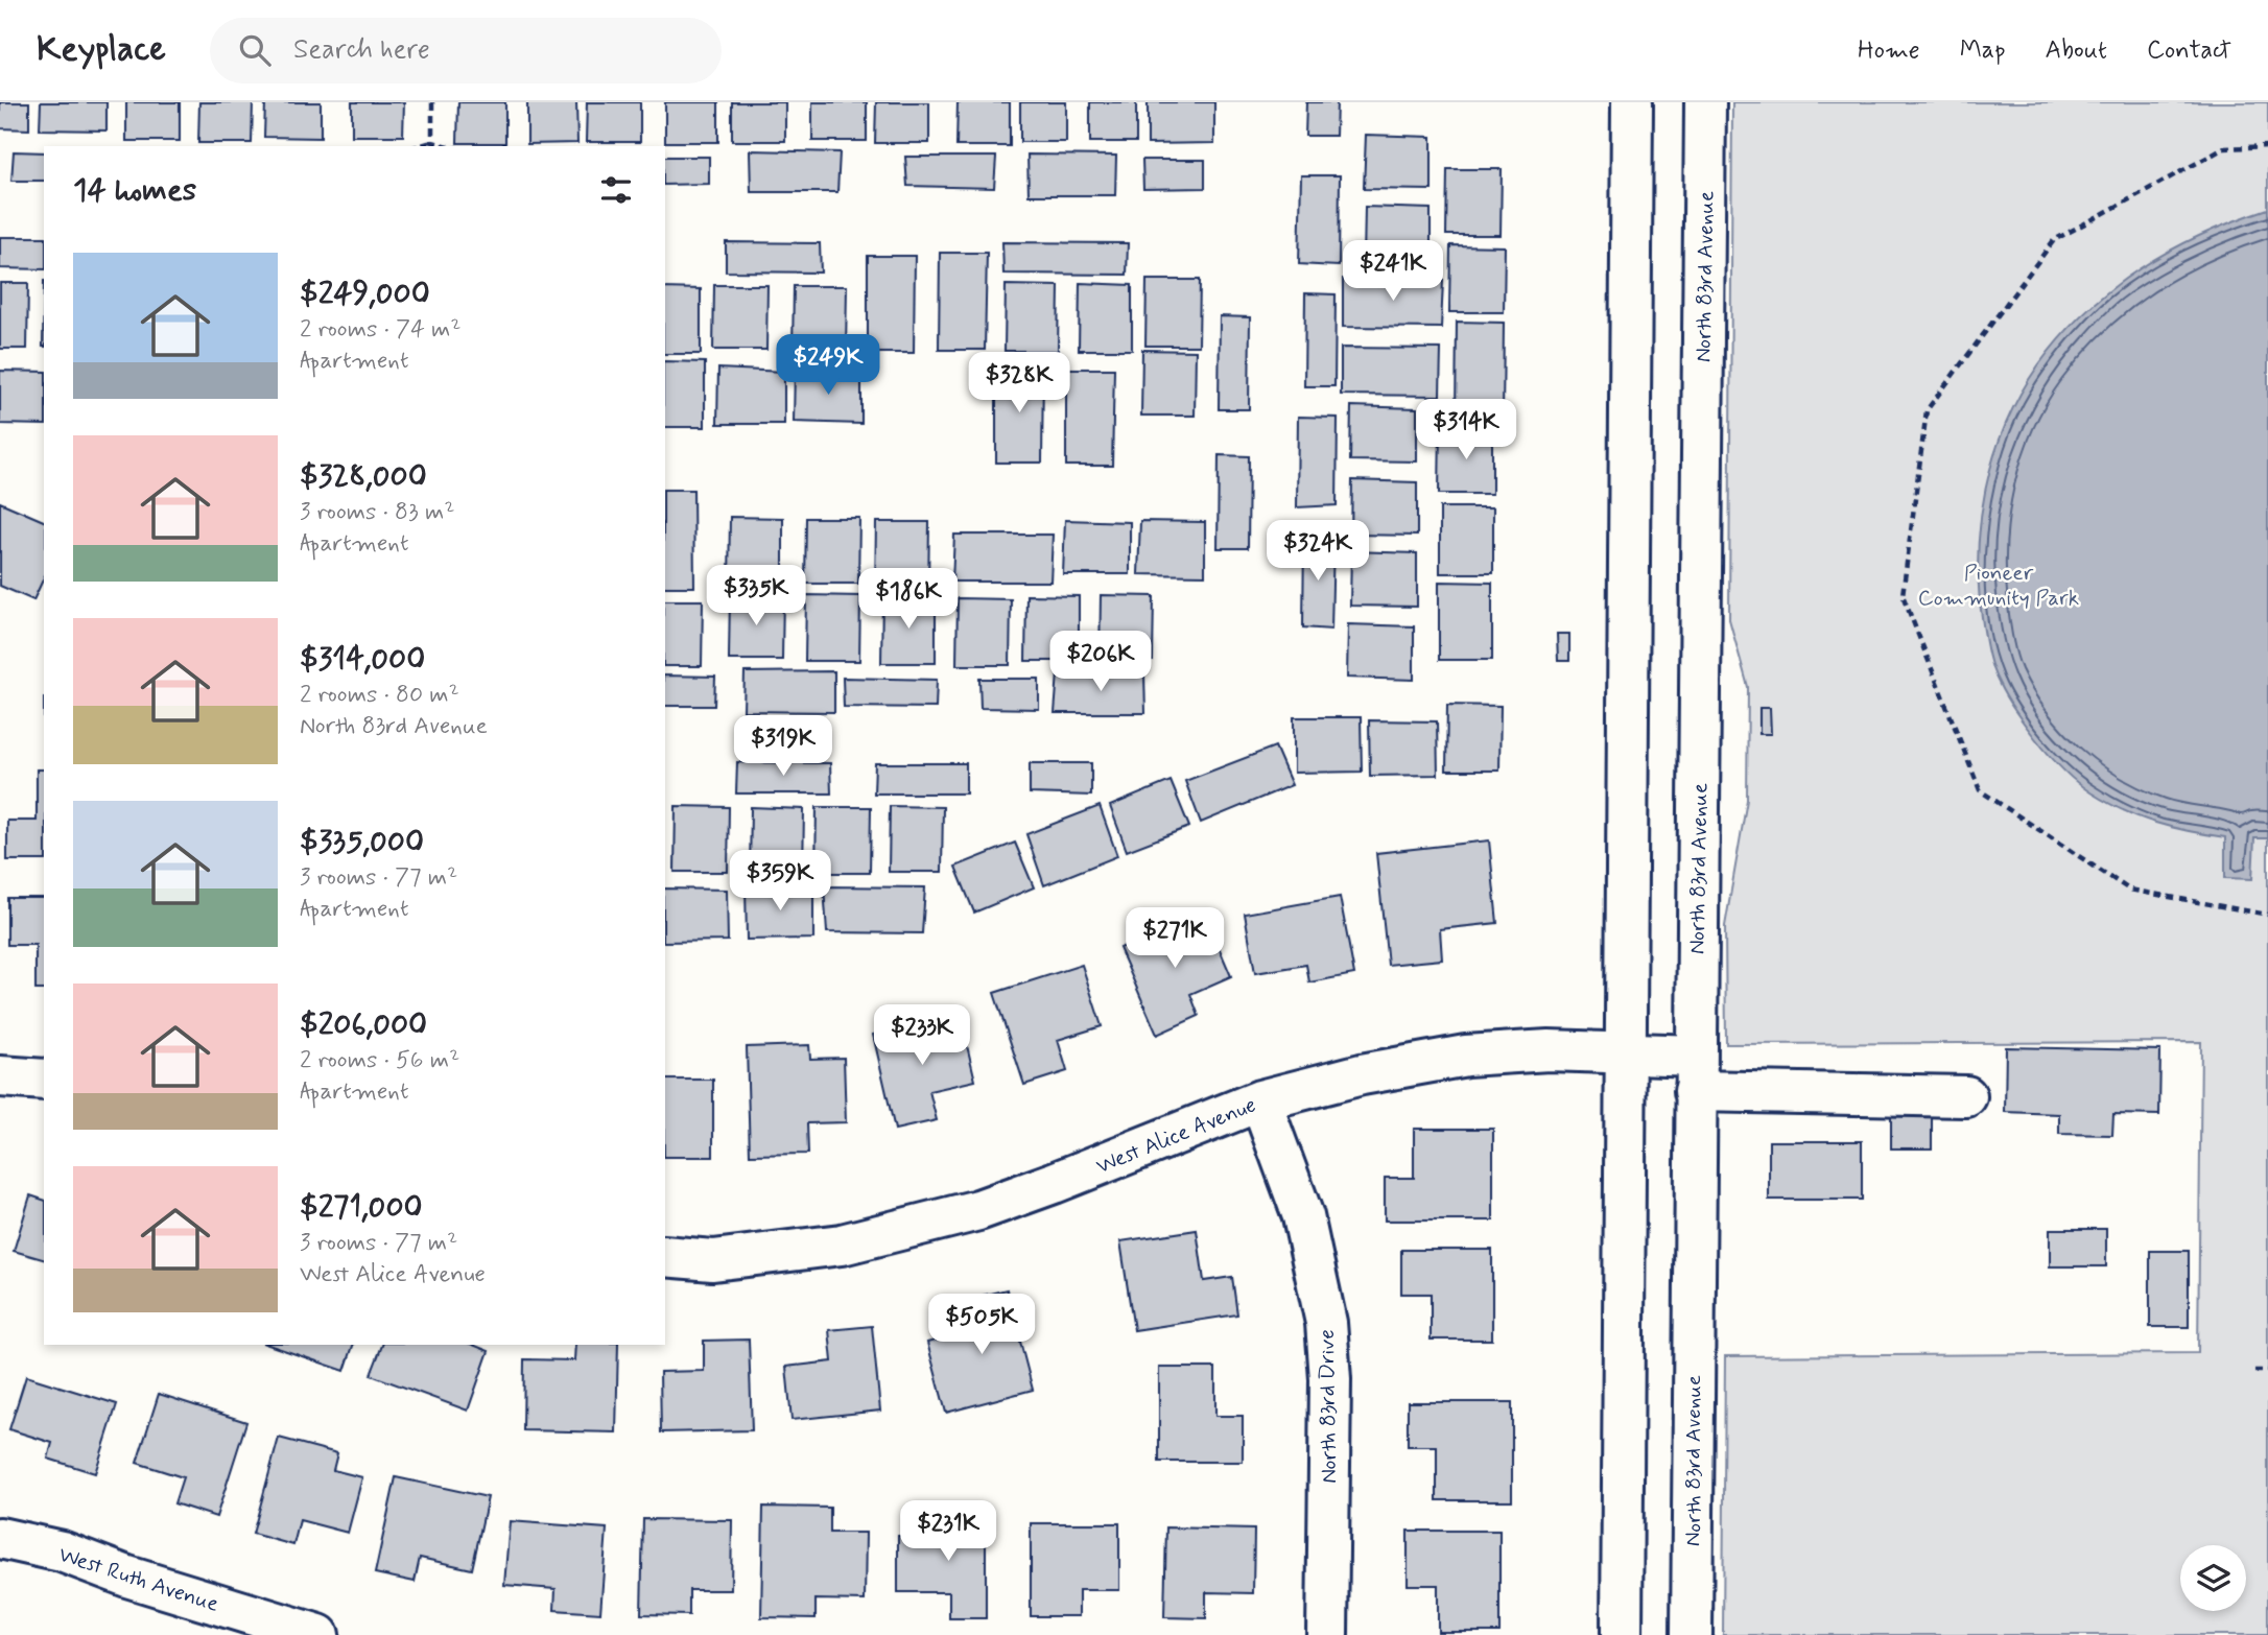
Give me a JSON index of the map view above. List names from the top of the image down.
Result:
{
  "streets": {
    "main road": [
      "North 83rd Avenue",
      "West Alice Avenue",
      "North 83rd Drive",
      "West Ruth Avenue"
    ]
  },
  "crossings": [
    ["North 83rd Avenue", "West Alice Avenue"],
    ["West Alice Avenue", "North 83rd Drive"]
  ],
  "parks": ["Pioneer Community Park"],
  "page": {
    "header": "Keyplace",
    "search": "Search here",
    "nav": [
      "Home",
      "Map",
      "About",
      "Contact"
    ],
    "heading": "14 homes",
    "list": [
      {
        "name": "$249,000",
        "note": "2 rooms · 74 m² · Apartment"
      },
      {
        "name": "$328,000",
        "note": "3 rooms · 83 m² · Apartment"
      },
      {
        "name": "$314,000",
        "note": "2 rooms · 80 m² · North 83rd Avenue"
      },
      {
        "name": "$335,000",
        "note": "3 rooms · 77 m² · Apartment"
      },
      {
        "name": "$206,000",
        "note": "2 rooms · 56 m² · Apartment"
      },
      {
        "name": "$271,000",
        "note": "3 rooms · 77 m² · West Alice Avenue"
      }
    ],
    "price": [
      "$241K",
      "$249K",
      "$328K",
      "$314K",
      "$324K",
      "$335K",
      "$186K",
      "$206K",
      "$319K",
      "$359K",
      "$271K",
      "$233K",
      "$505K",
      "$231K"
    ]
  }
}
